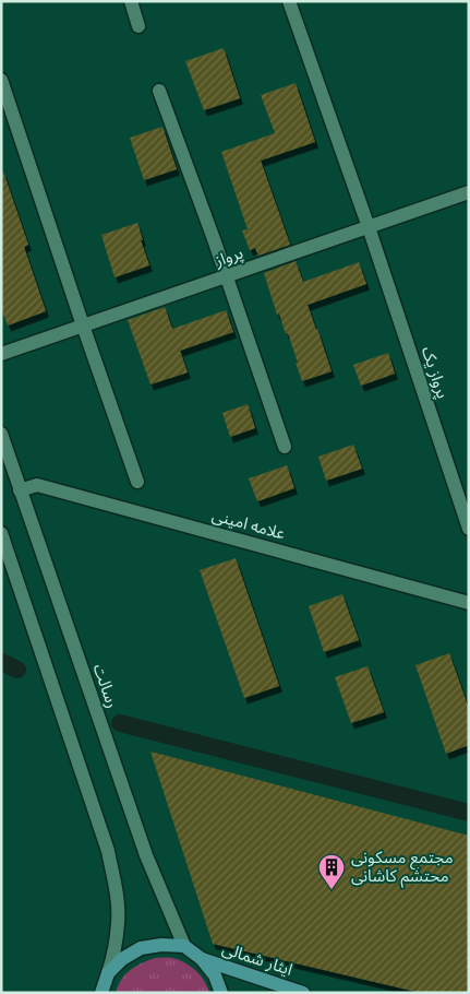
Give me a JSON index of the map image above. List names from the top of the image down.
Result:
{
  "streets": {
    "main road": ["ایثار شمالی"],
    "street": [
      "پرواز",
      "پرواز یک",
      "علامه امینی",
      "رسالت"
    ]
  },
  "crossings": [
    ["پرواز", "پرواز یک"],
    ["علامه امینی", "رسالت"]
  ],
  "places": {
    "building": ["مجتمع مسکونی محتشم کاشانی"]
  }
}
